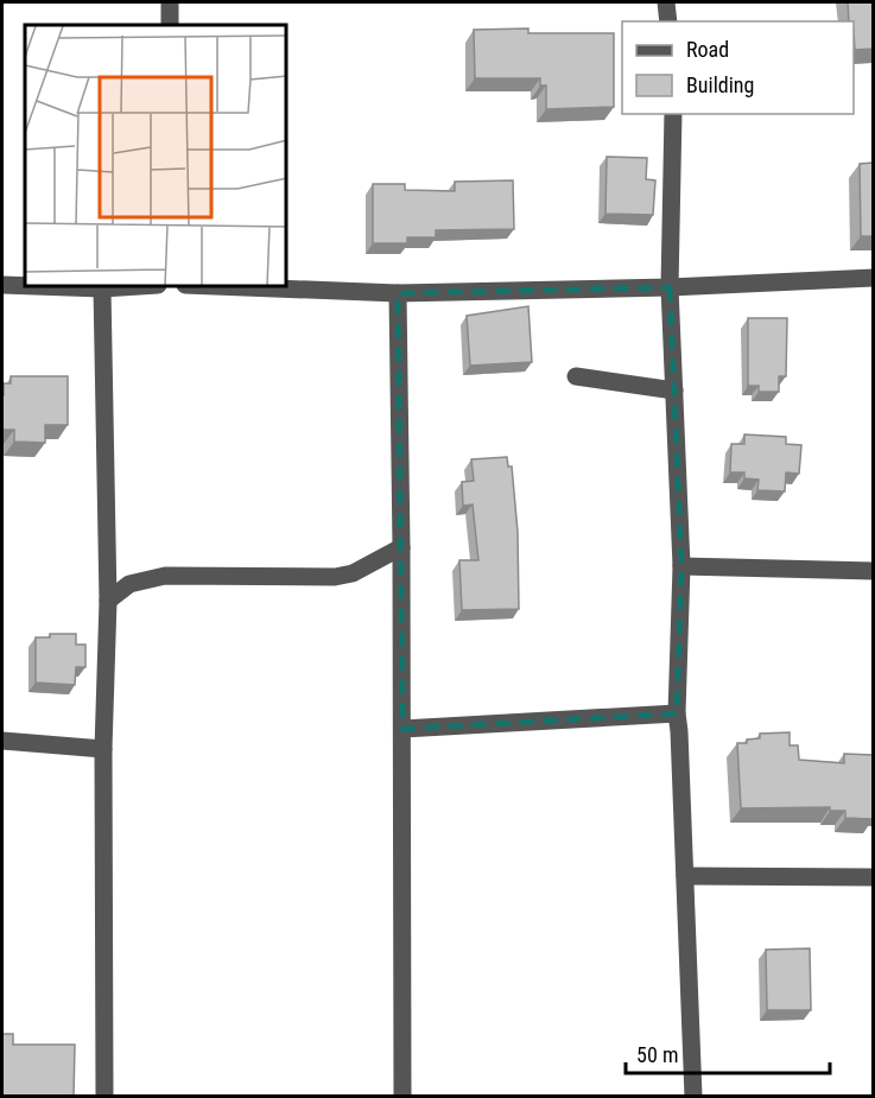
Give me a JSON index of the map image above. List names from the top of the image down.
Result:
{
  "legend": ["Road", "Building"],
  "scale_bar": "50 m"
}
